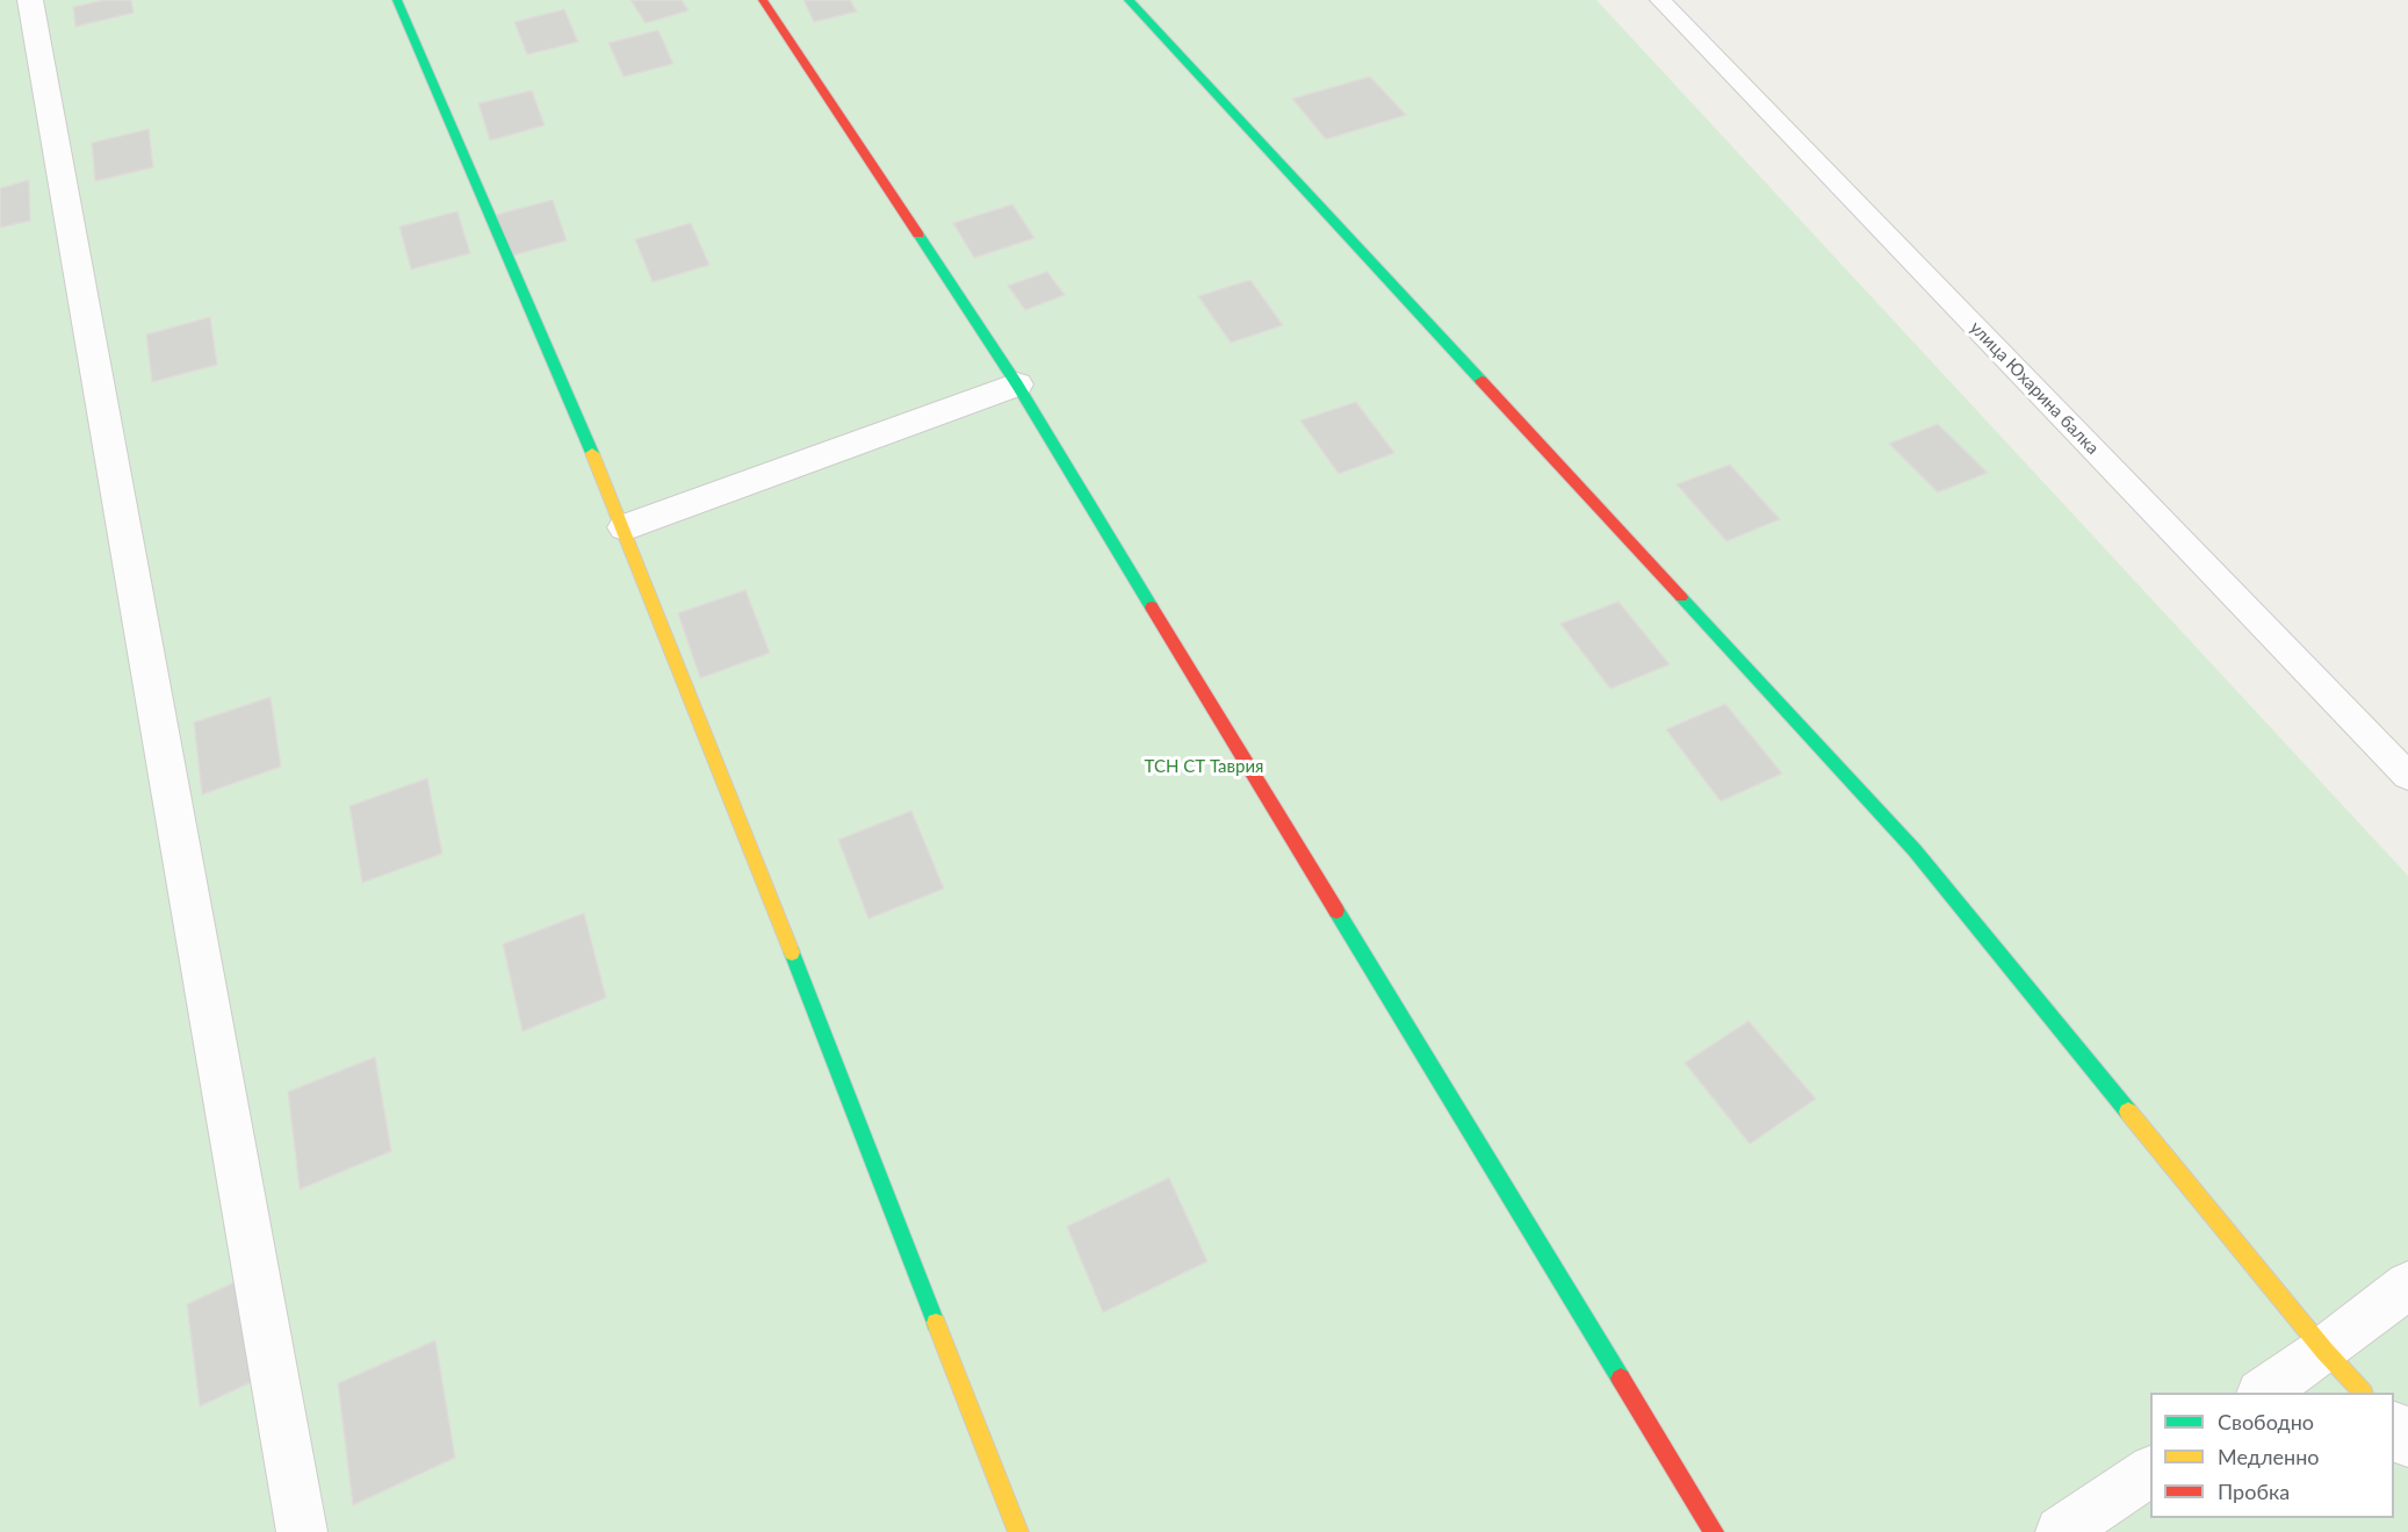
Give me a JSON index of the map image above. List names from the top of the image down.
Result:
{
  "streets": {
    "lane": ["улица Юхарина балка"]
  },
  "parks": ["ТСН СТ Таврия"],
  "legend": ["Свободно", "Медленно", "Пробка"]
}
